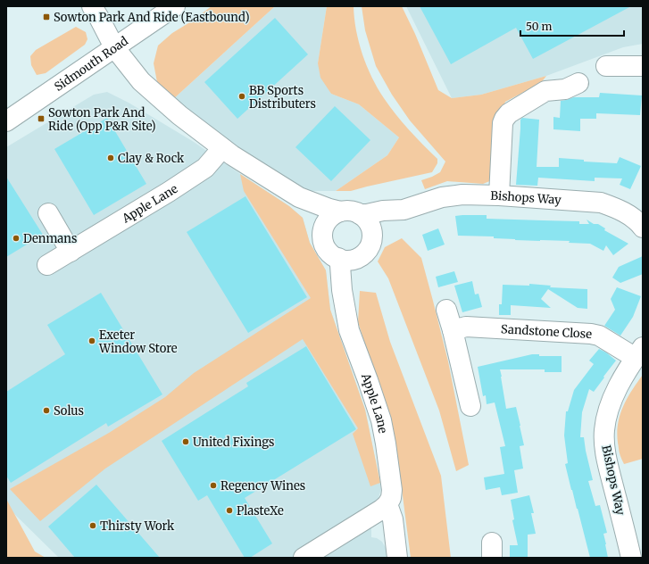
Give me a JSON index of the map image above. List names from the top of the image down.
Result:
{
  "streets": {
    "street": [
      "Sidmouth Road",
      "Bishops Way",
      "Apple Lane",
      "Sandstone Close"
    ]
  },
  "crossings": [
    ["Bishops Way", "Apple Lane"],
    ["Bishops Way", "Sandstone Close"]
  ],
  "places": {
    "transit": ["Sowton Park And Ride (Eastbound)", "Sowton Park And Ride (Opp P&R Site)"],
    "other": [
      "BB Sports Distributers",
      "Clay & Rock",
      "Denmans",
      "Exeter Window Store",
      "Solus",
      "United Fixings",
      "Regency Wines",
      "PlasteXe",
      "Thirsty Work"
    ]
  },
  "scale_bar": "50 m"
}
